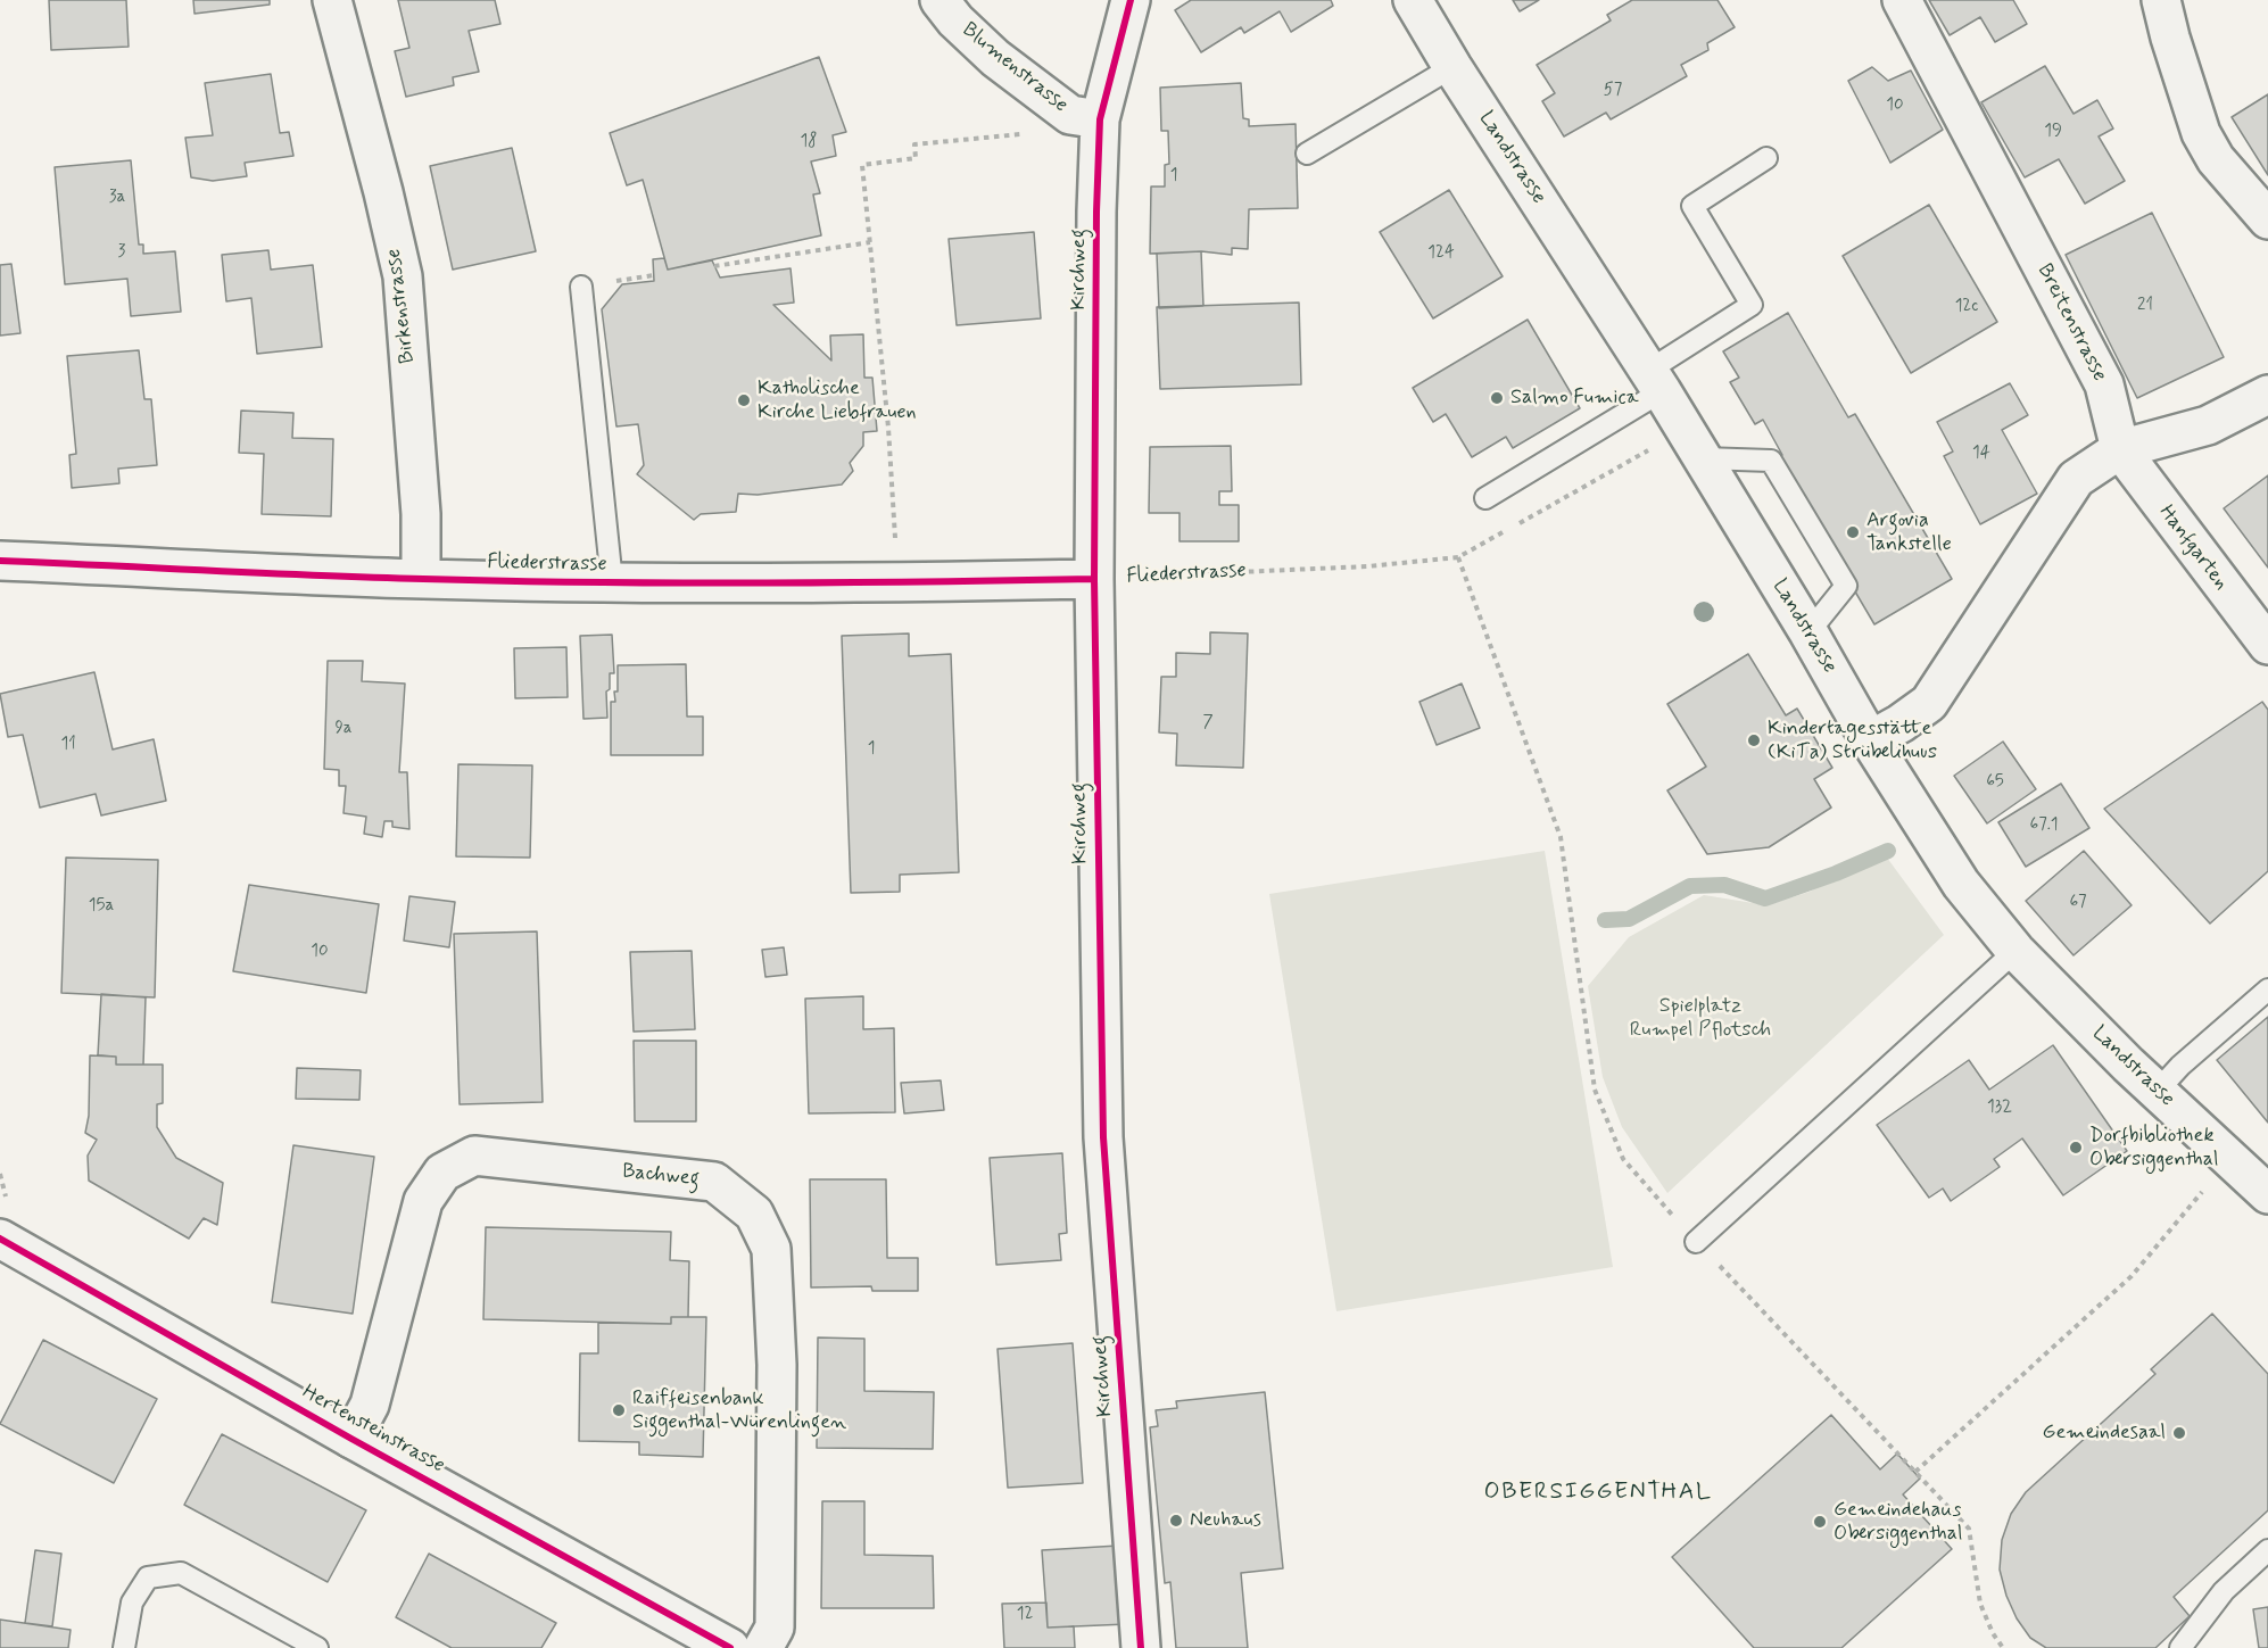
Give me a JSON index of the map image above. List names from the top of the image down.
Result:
{
  "streets": {
    "street": [
      "Blumenstrasse",
      "Landstrasse",
      "Kirchweg",
      "Birkenstrasse",
      "Breitenstrasse",
      "Hanfgarten",
      "Fliederstrasse",
      "Bachweg",
      "Hertensteinstrasse"
    ]
  },
  "crossings": [
    ["Blumenstrasse", "Kirchweg"],
    ["Kirchweg", "Fliederstrasse"],
    ["Birkenstrasse", "Fliederstrasse"],
    ["Breitenstrasse", "Hanfgarten"],
    ["Bachweg", "Hertensteinstrasse"]
  ],
  "districts": ["OBERSIGGENTHAL"],
  "parks": ["Spielplatz Rumpel Pflotsch"],
  "places": [
    "Salmo Fumica",
    "Katholische Kirche Liebfrauen",
    "Argovia Tankstelle",
    "Kindertagesstätte (KiTa) Strübelihuus",
    "Dorfbibliothek Obersiggenthal",
    "Raiffeisenbank Siggenthal-Würenlingen",
    "Gemeindesaal",
    "Neuhaus",
    "Gemeindehaus Obersiggenthal"
  ],
  "house_numbers": [
    "57",
    "10",
    "19",
    "18",
    "1",
    "3a",
    "3",
    "124",
    "21",
    "12c",
    "14",
    "7",
    "9a",
    "11",
    "1",
    "65",
    "67.1",
    "67",
    "15a",
    "10",
    "132",
    "12"
  ]
}
